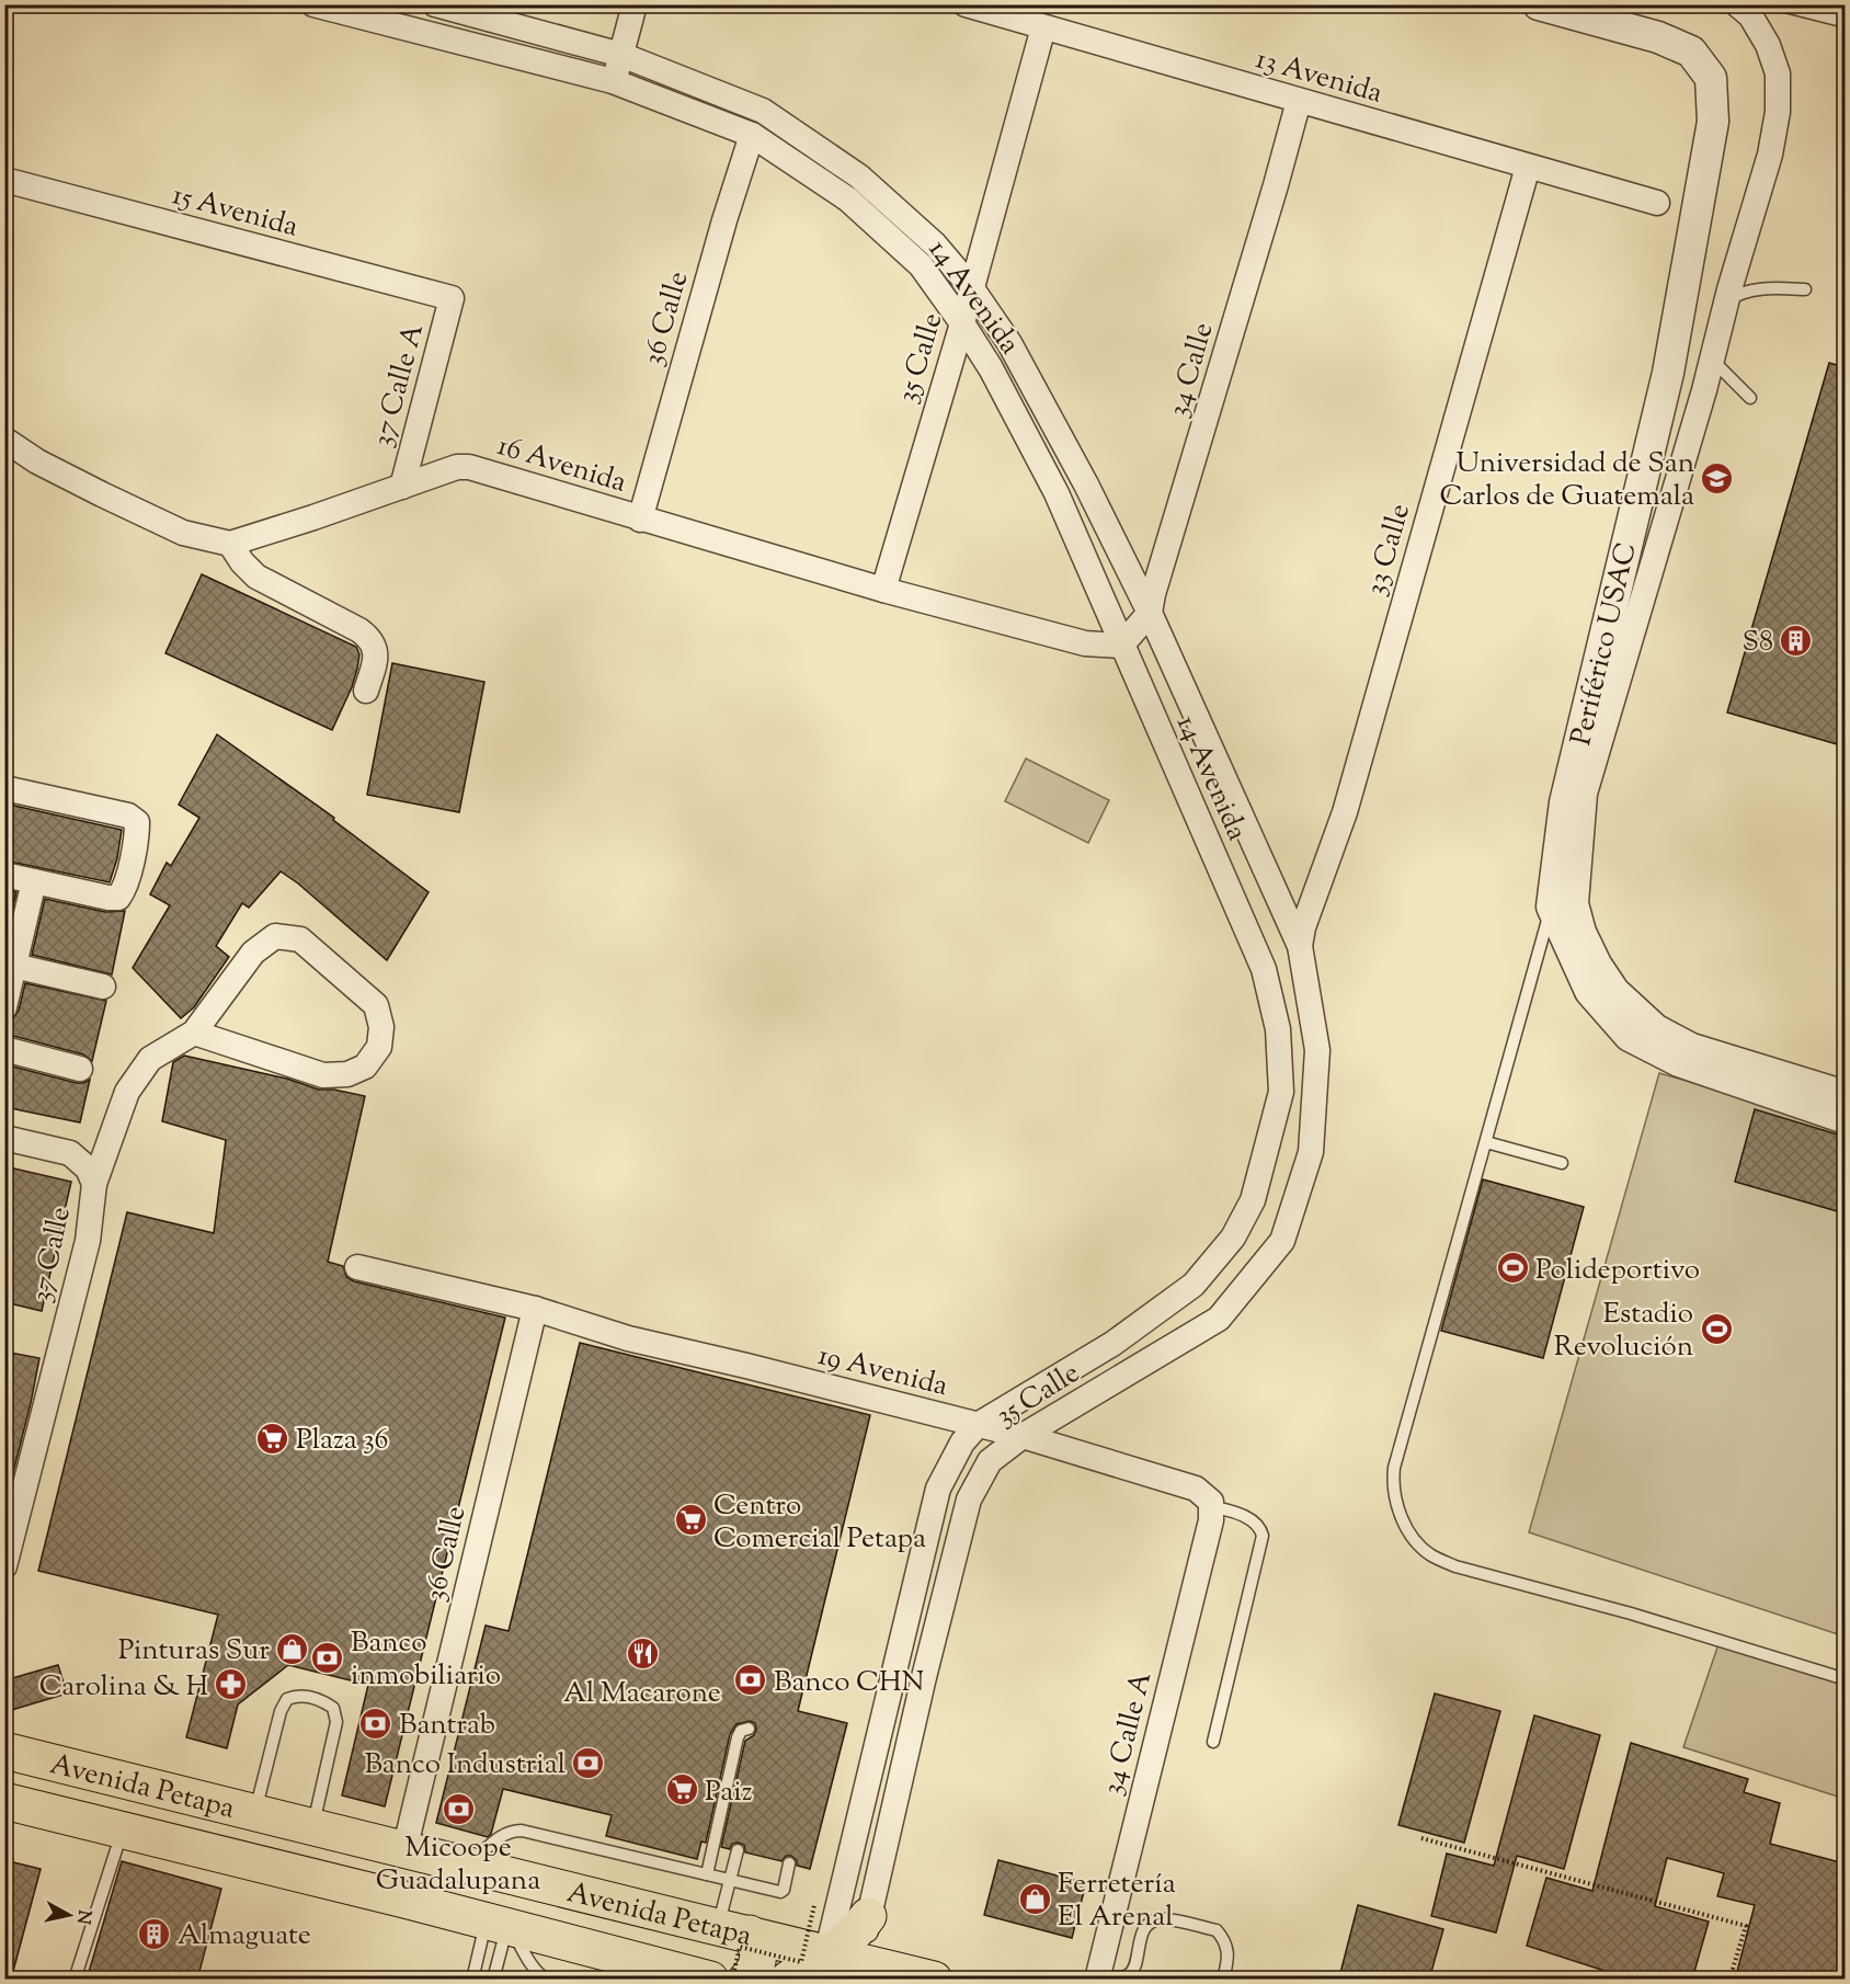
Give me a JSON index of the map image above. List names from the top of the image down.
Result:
{
  "streets": {
    "main road": ["Avenida Petapa"],
    "street": [
      "13 Avenida",
      "15 Avenida",
      "14 Avenida",
      "36 Calle",
      "35 Calle",
      "34 Calle",
      "37 Calle A",
      "16 Avenida",
      "33 Calle",
      "Periférico USAC",
      "37 Calle",
      "19 Avenida",
      "34 Calle A"
    ]
  },
  "crossings": [
    ["13 Avenida", "35 Calle"],
    ["13 Avenida", "34 Calle"],
    ["13 Avenida", "33 Calle"],
    ["15 Avenida", "37 Calle A"],
    ["14 Avenida", "36 Calle"],
    ["14 Avenida", "35 Calle"],
    ["14 Avenida", "34 Calle"],
    ["14 Avenida", "16 Avenida"],
    ["14 Avenida", "33 Calle"],
    ["36 Calle", "16 Avenida"],
    ["36 Calle", "19 Avenida"],
    ["36 Calle", "Avenida Petapa"],
    ["35 Calle", "16 Avenida"],
    ["35 Calle", "33 Calle"],
    ["35 Calle", "19 Avenida"],
    ["35 Calle", "Avenida Petapa"],
    ["34 Calle", "16 Avenida"],
    ["37 Calle A", "16 Avenida"],
    ["19 Avenida", "34 Calle A"]
  ],
  "places": {
    "school or university": ["Universidad de San Carlos de Guatemala"],
    "building": ["S8", "Almaguate"],
    "sports": ["Polideportivo", "Estadio Revolución"],
    "supermarket": ["Plaza 36", "Centro Comercial Petapa", "Paiz"],
    "shop": ["Pinturas Sur", "Ferretería El Arenal"],
    "restaurant": ["Al Macarone"],
    "bank": [
      "Banco inmobiliario",
      "Banco CHN",
      "Bantrab",
      "Banco Industrial",
      "Micoope Guadalupana"
    ],
    "pharmacy": ["Carolina & H"]
  },
  "north": "right"
}
